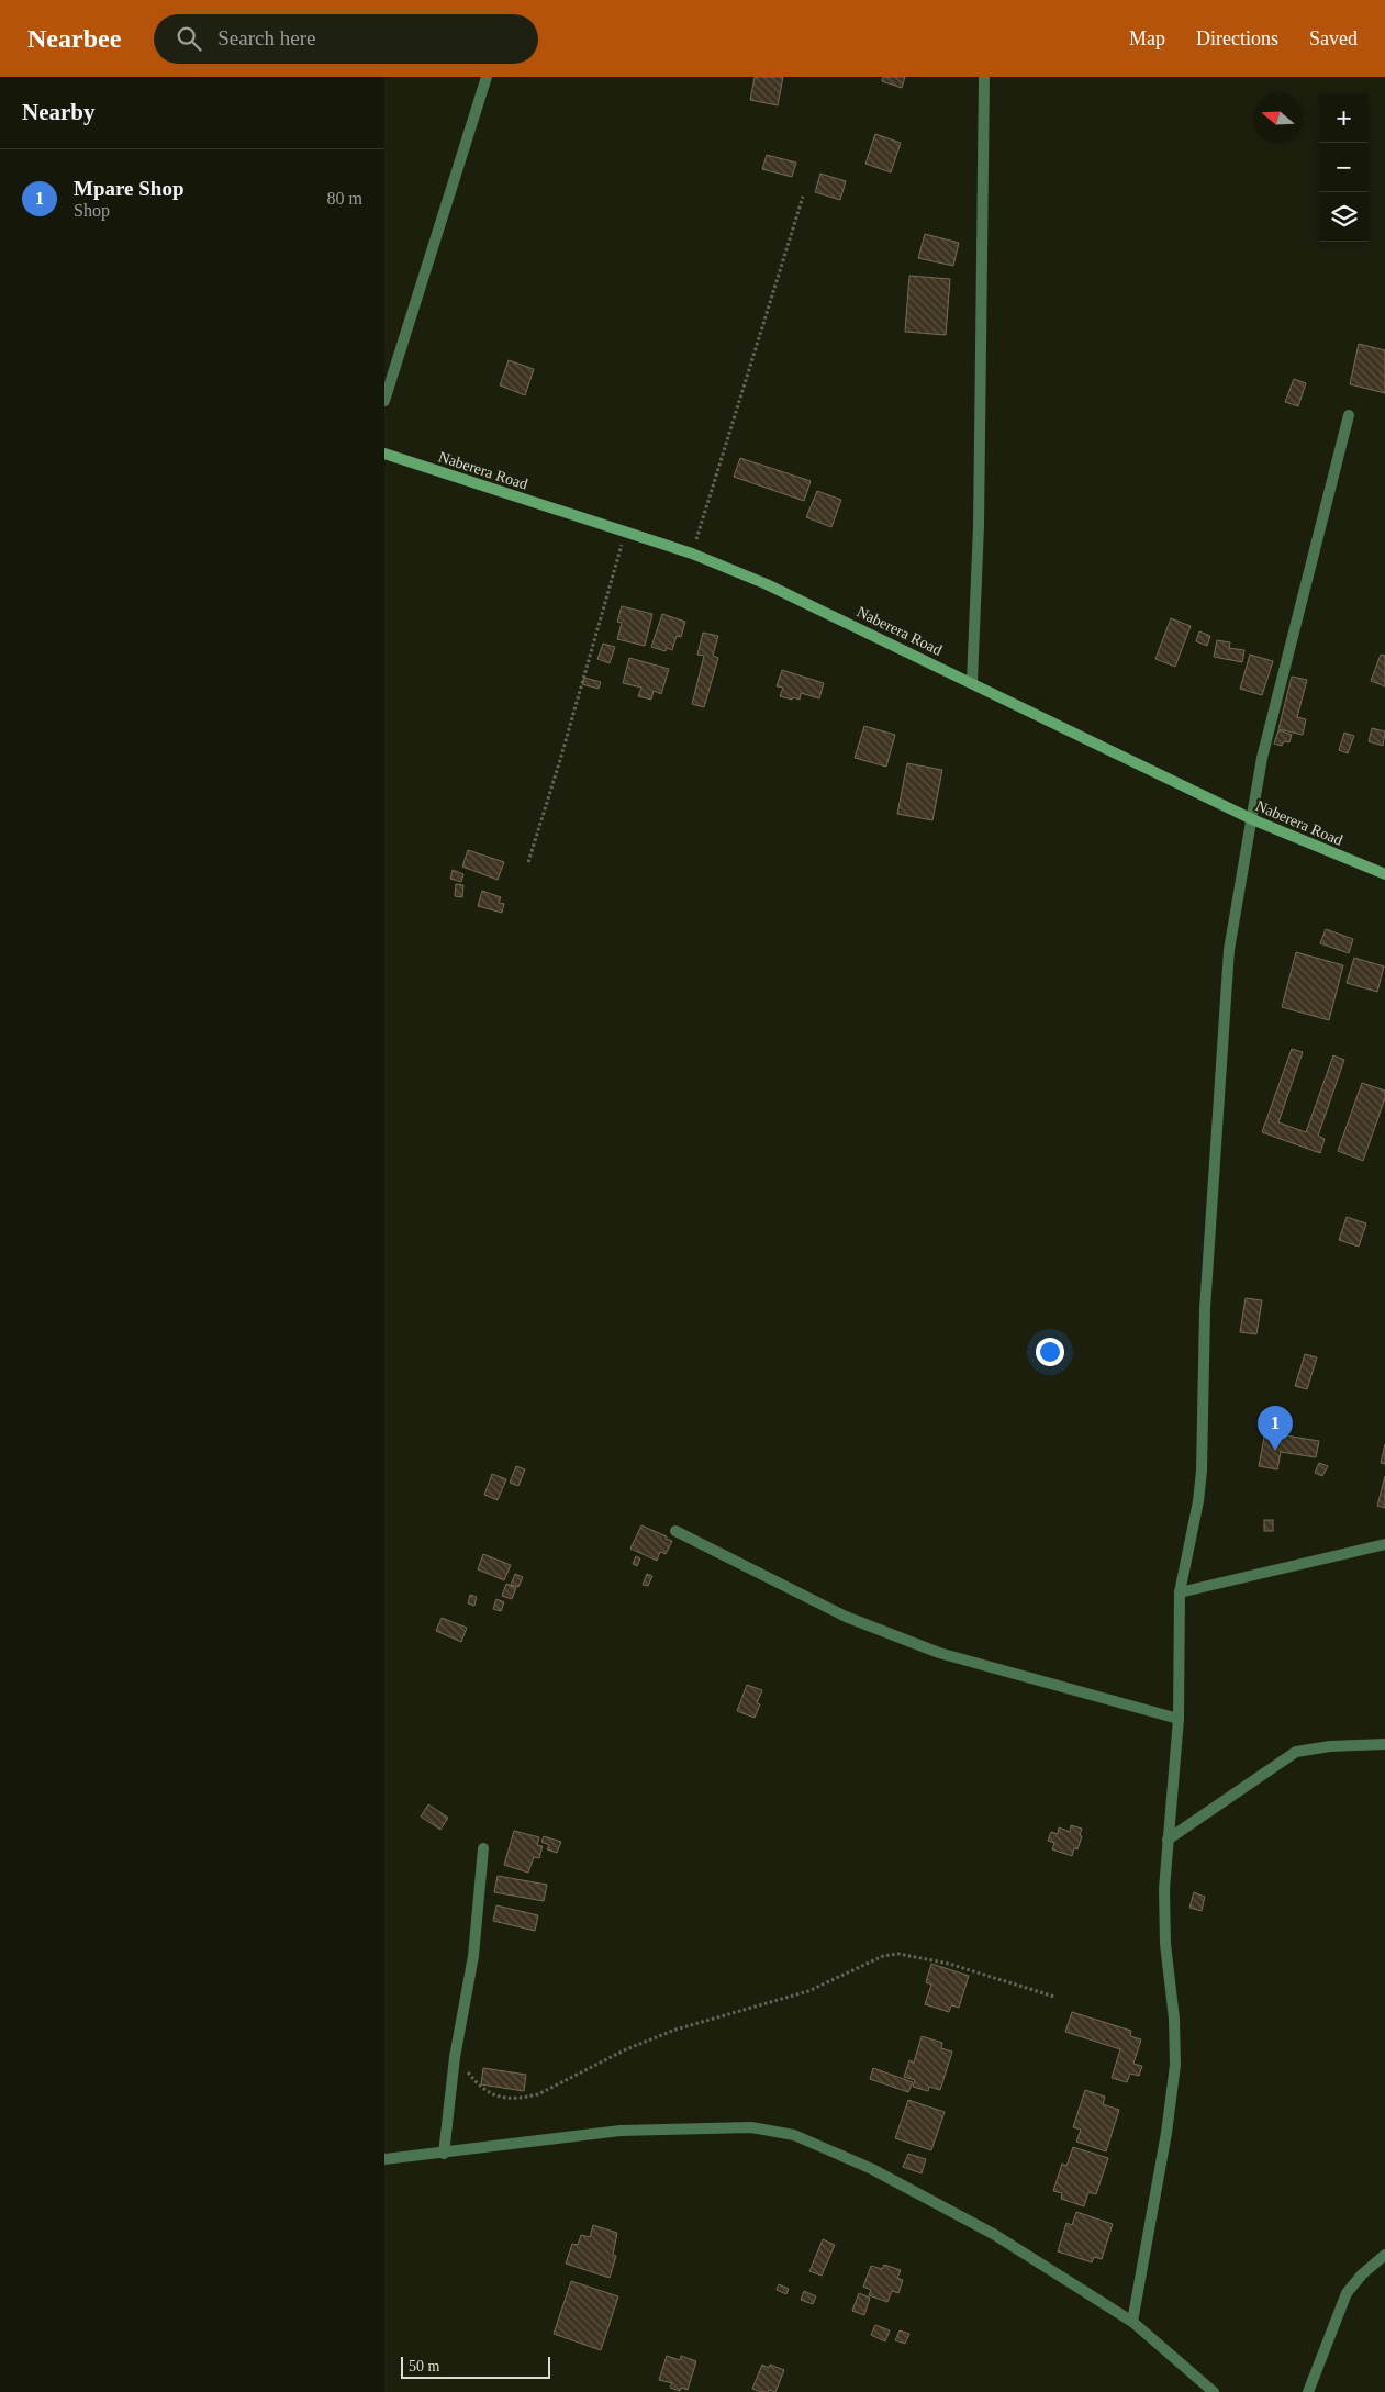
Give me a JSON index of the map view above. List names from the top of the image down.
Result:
{
  "streets": {
    "street": ["Naberera Road"]
  },
  "scale_bar": "50 m",
  "north": "left",
  "page": {
    "header": "Nearbee",
    "search": "Search here",
    "nav": ["Map", "Directions", "Saved"],
    "heading": "Nearby",
    "map_buttons": ["+", "−"],
    "list": [
      {
        "mark": "1",
        "name": "Mpare Shop",
        "note": "Shop",
        "value": "80 m"
      }
    ],
    "pins": "1",
    "scale": "50 m"
  }
}
